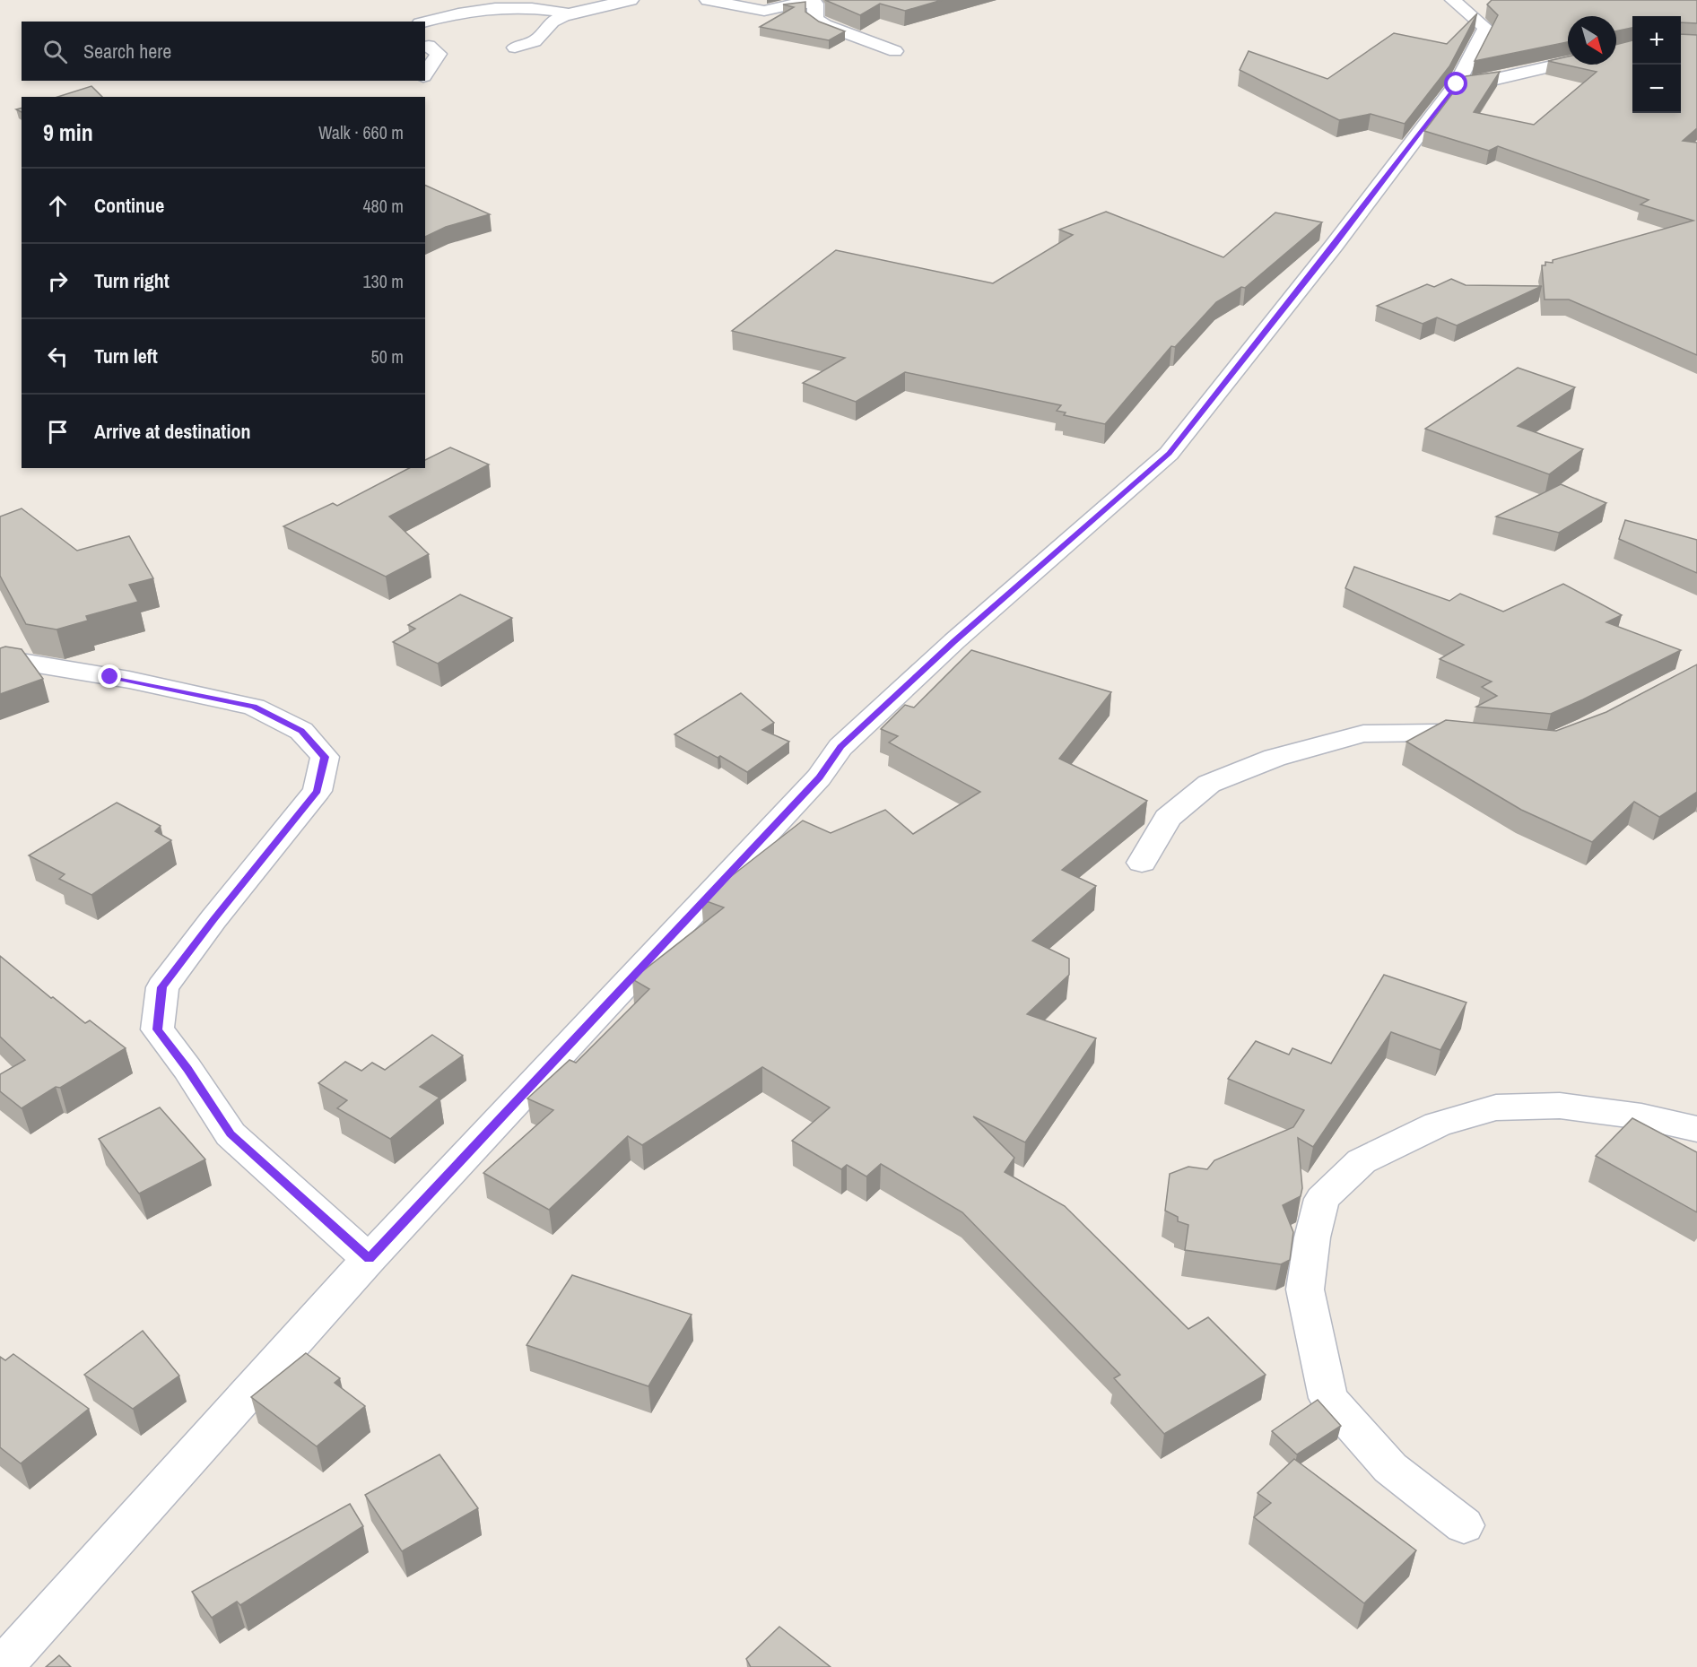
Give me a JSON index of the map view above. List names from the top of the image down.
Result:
{
  "north": "bottom right",
  "page": {
    "map_buttons": ["+", "−"],
    "search": "Search here",
    "heading": ["9 min", "Walk · 660 m"],
    "list": [
      ["Continue", "480 m"],
      ["Turn right", "130 m"],
      ["Turn left", "50 m"],
      "Arrive at destination"
    ]
  }
}
